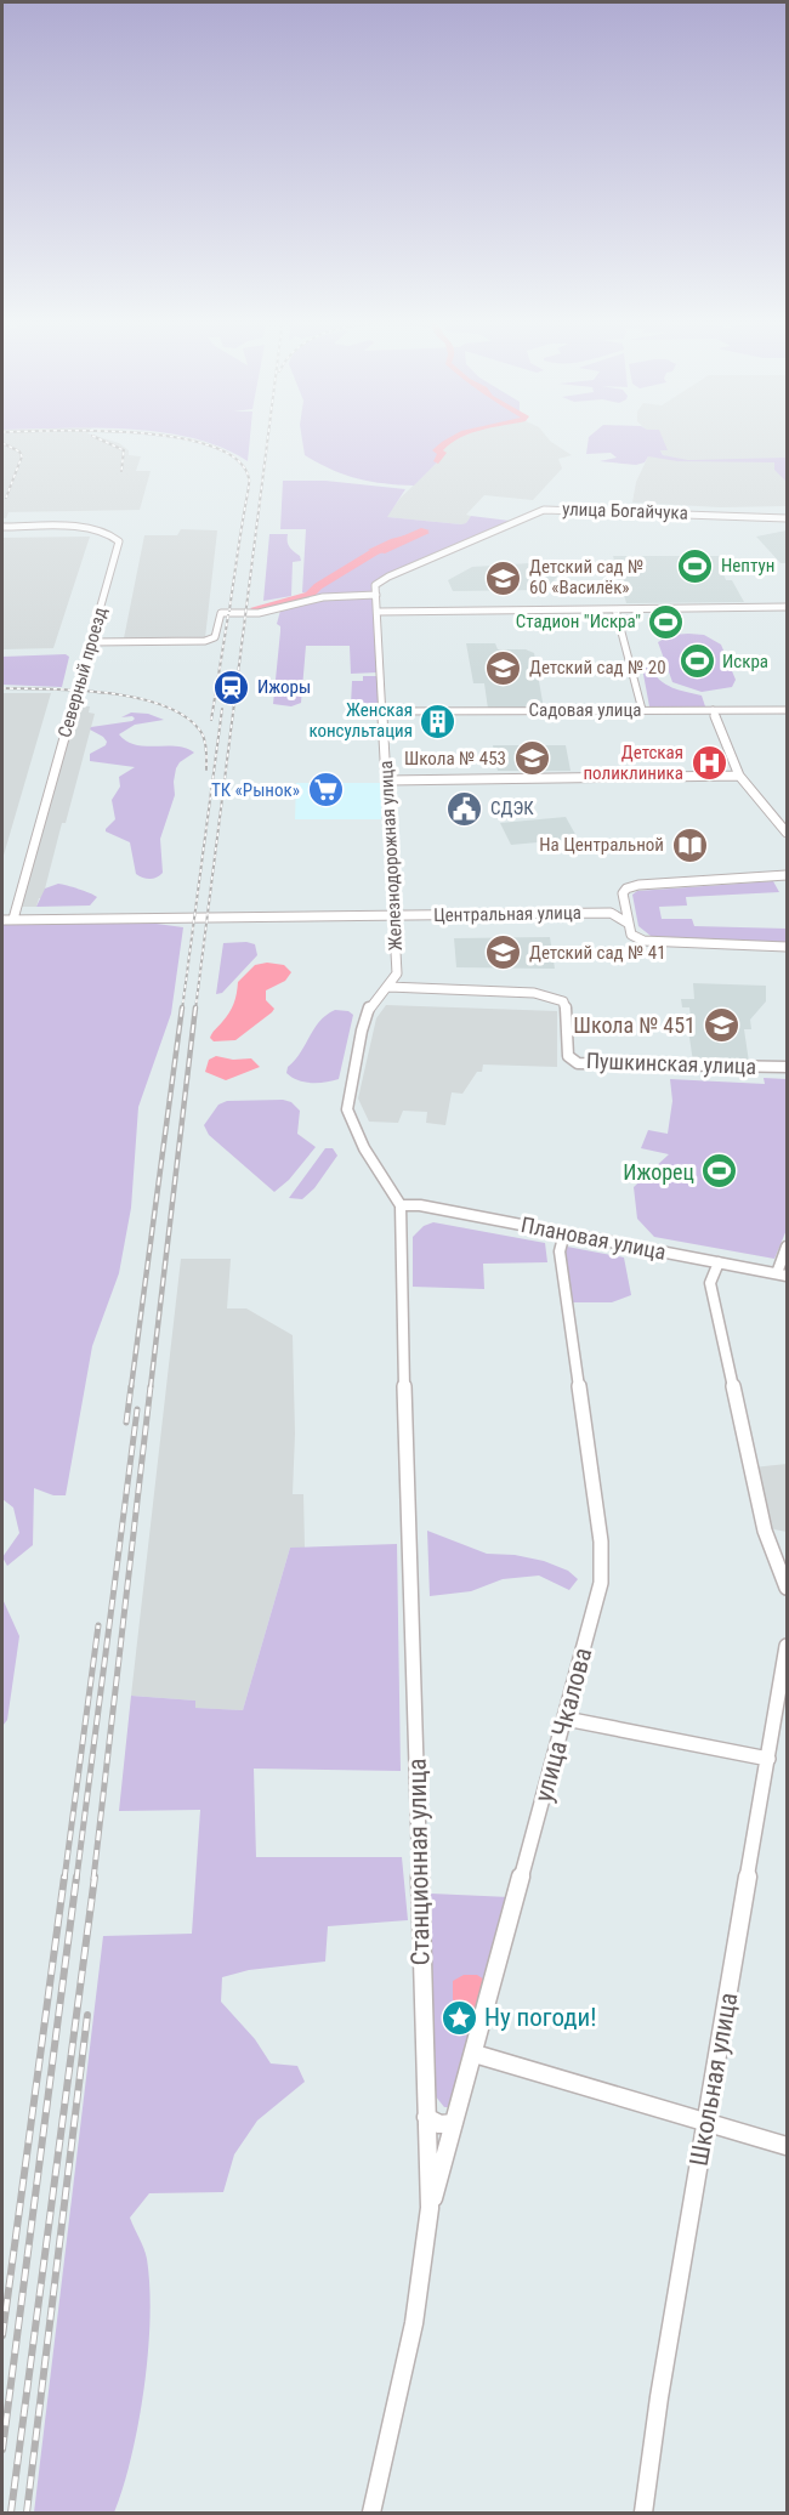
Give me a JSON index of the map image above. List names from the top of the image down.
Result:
{
  "streets": {
    "street": [
      "улица Богайчука",
      "Северный проезд",
      "Садовая улица",
      "Железнодорожная улица",
      "Центральная улица",
      "Пушкинская улица",
      "Плановая улица",
      "улица Чкалова",
      "Станционная улица",
      "Школьная улица"
    ]
  },
  "crossings": [
    ["Северный проезд", "Центральная улица"],
    ["Садовая улица", "Железнодорожная улица"],
    ["Железнодорожная улица", "Центральная улица"],
    ["Железнодорожная улица", "Пушкинская улица"],
    ["Железнодорожная улица", "Плановая улица"],
    ["Железнодорожная улица", "Станционная улица"],
    ["Плановая улица", "улица Чкалова"],
    ["Плановая улица", "Станционная улица"],
    ["улица Чкалова", "Станционная улица"]
  ],
  "places": {
    "sports": [
      "Нептун",
      "Стадион \"Искра\"",
      "Искра",
      "Ижорец"
    ],
    "school or university": [
      "Детский сад № 60 «Василёк»",
      "Детский сад № 20",
      "Школа № 453",
      "Детский сад № 41",
      "Школа № 451"
    ],
    "station": ["Ижоры"],
    "building": ["Женская консультация"],
    "hospital": ["Детская поликлиника"],
    "supermarket": ["ТК «Рынок»"],
    "public building": ["СДЭК"],
    "library": ["На Центральной"],
    "place": ["Ну погоди!"]
  }
}
